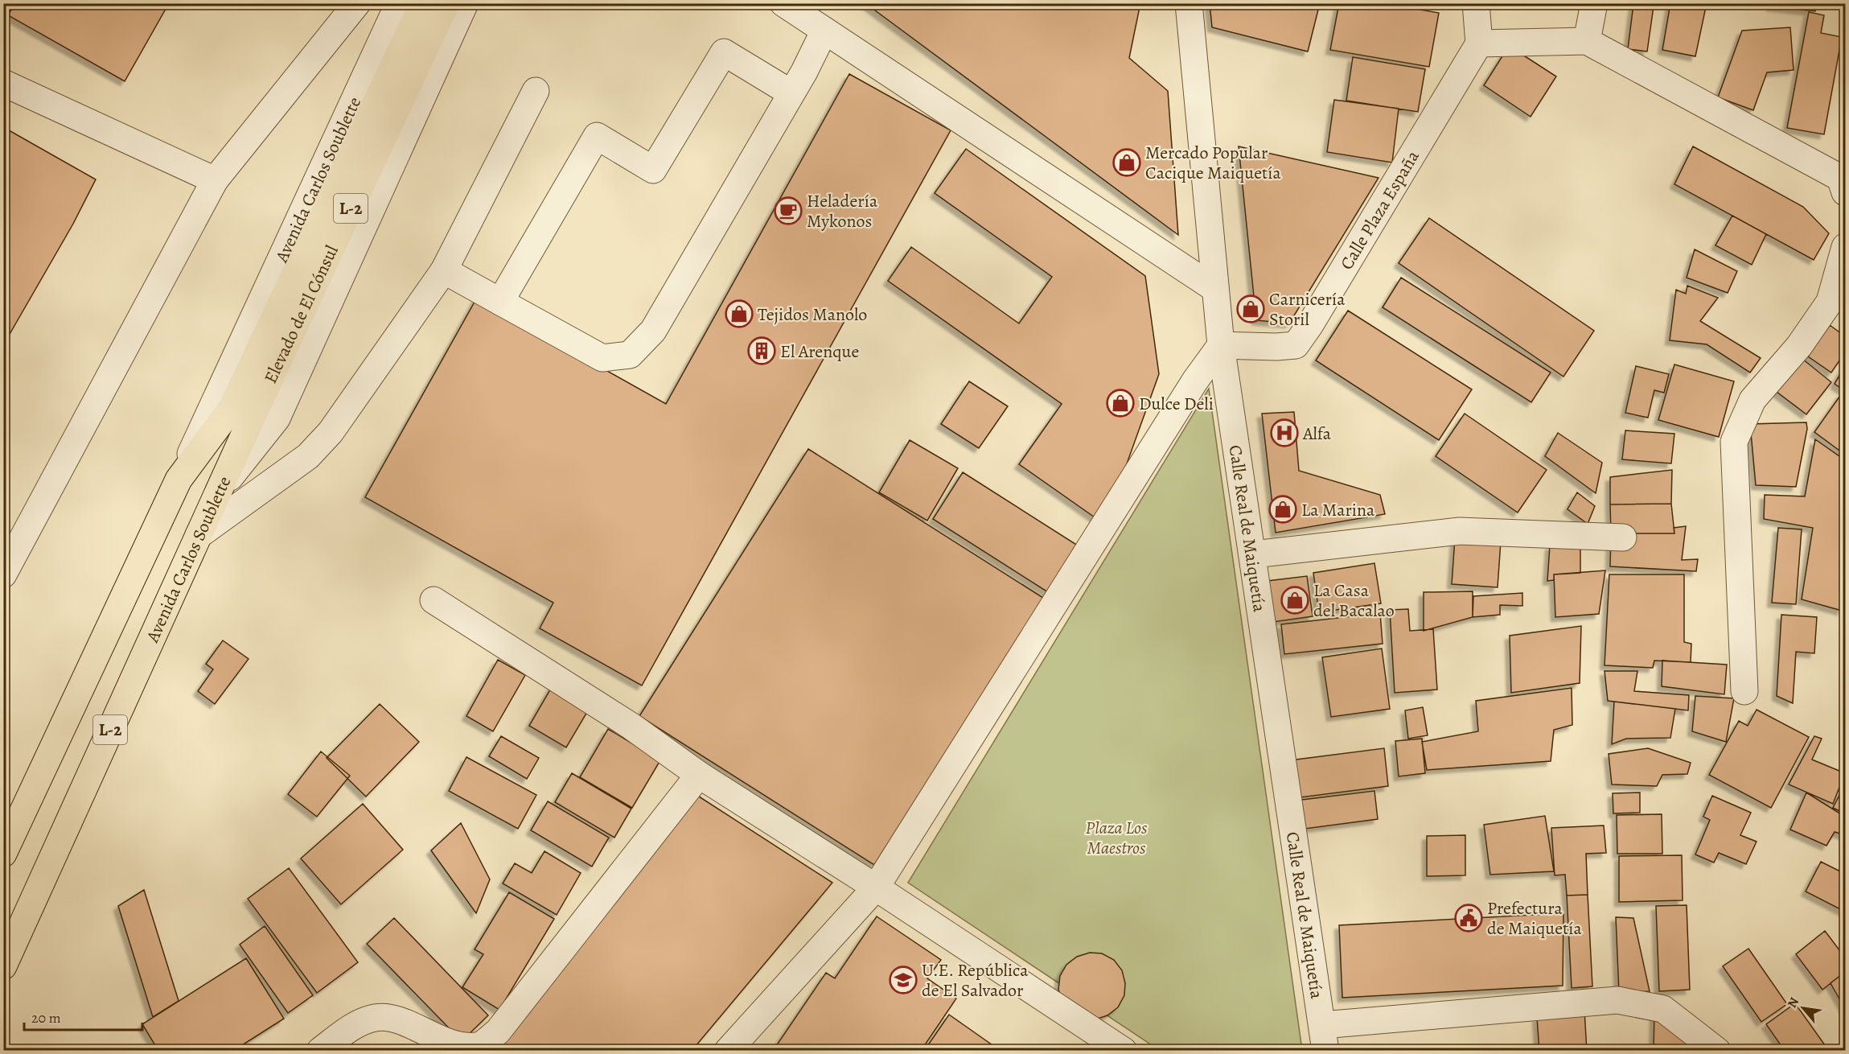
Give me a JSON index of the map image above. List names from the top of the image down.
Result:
{
  "streets": {
    "main road": ["Avenida Carlos Soublette", "L-2", "Elevado de El Cónsul"],
    "street": ["Calle Plaza España", "Calle Real de Maiquetía"]
  },
  "crossings": [
    ["Avenida Carlos Soublette", "Elevado de El Cónsul"],
    ["Calle Plaza España", "Calle Real de Maiquetía"]
  ],
  "parks": ["Plaza Los Maestros"],
  "places": {
    "shop": [
      "Mercado Popular Cacique Maiquetía",
      "Carnicería Storil",
      "Tejidos Manolo",
      "Dulce Deli",
      "La Marina",
      "La Casa del Bacalao"
    ],
    "cafe": ["Heladería Mykonos"],
    "building": ["El Arenque"],
    "hospital": ["Alfa"],
    "public building": ["Prefectura de Maiquetía"],
    "school or university": ["U.E. República de El Salvador"]
  },
  "scale_bar": "20 m",
  "north": "top left"
}
